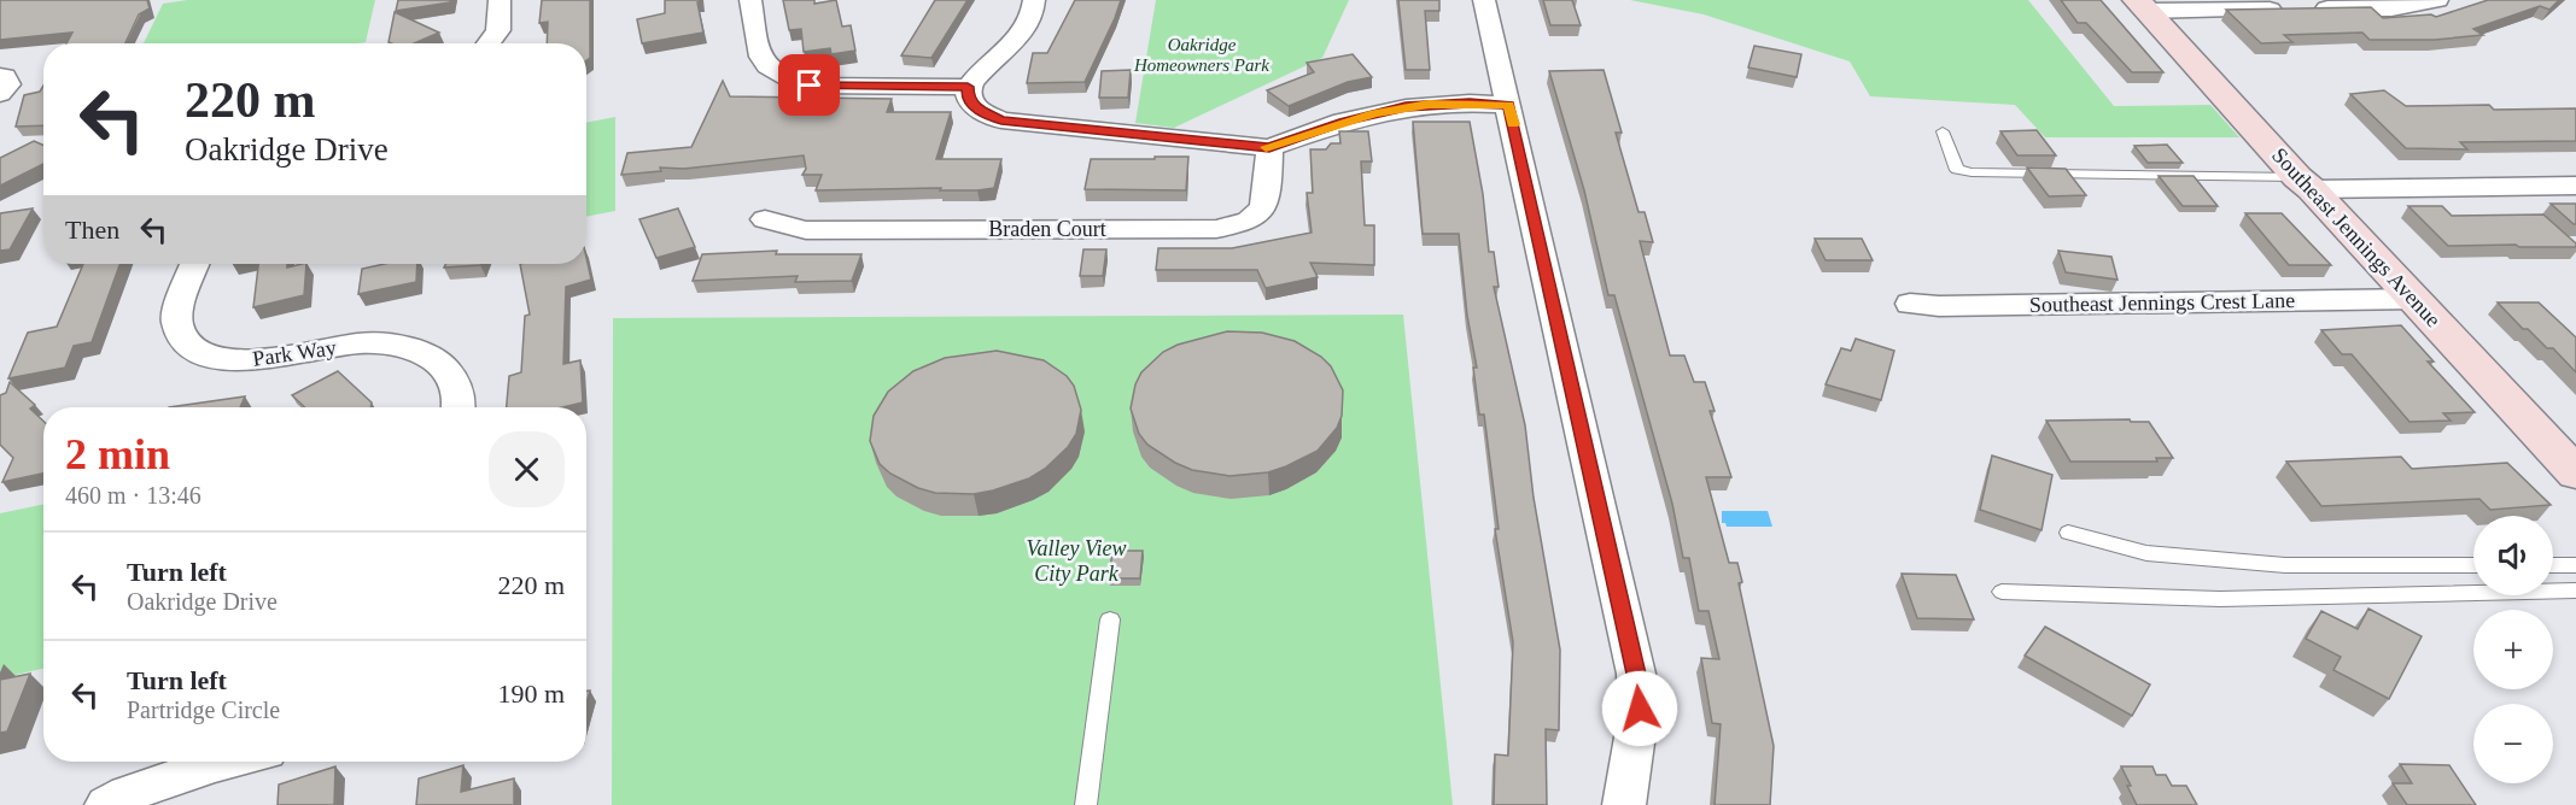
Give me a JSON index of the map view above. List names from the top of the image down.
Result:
{
  "streets": {
    "main road": ["Southeast Jennings Avenue"],
    "street": ["Braden Court", "Southeast Jennings Crest Lane", "Park Way"]
  },
  "crossings": [
    ["Southeast Jennings Avenue", "Southeast Jennings Crest Lane"]
  ],
  "parks": ["Oakridge Homeowners Park", "Valley View City Park"],
  "page": {
    "turn": ["220 m", "Oakridge Drive"],
    "then": "Then",
    "heading": ["2 min", "460 m · 13:46"],
    "map_buttons": ["+", "−"],
    "list": [
      {
        "name": "Turn left",
        "note": "Oakridge Drive",
        "value": "220 m"
      },
      {
        "name": "Turn left",
        "note": "Partridge Circle",
        "value": "190 m"
      }
    ]
  }
}
